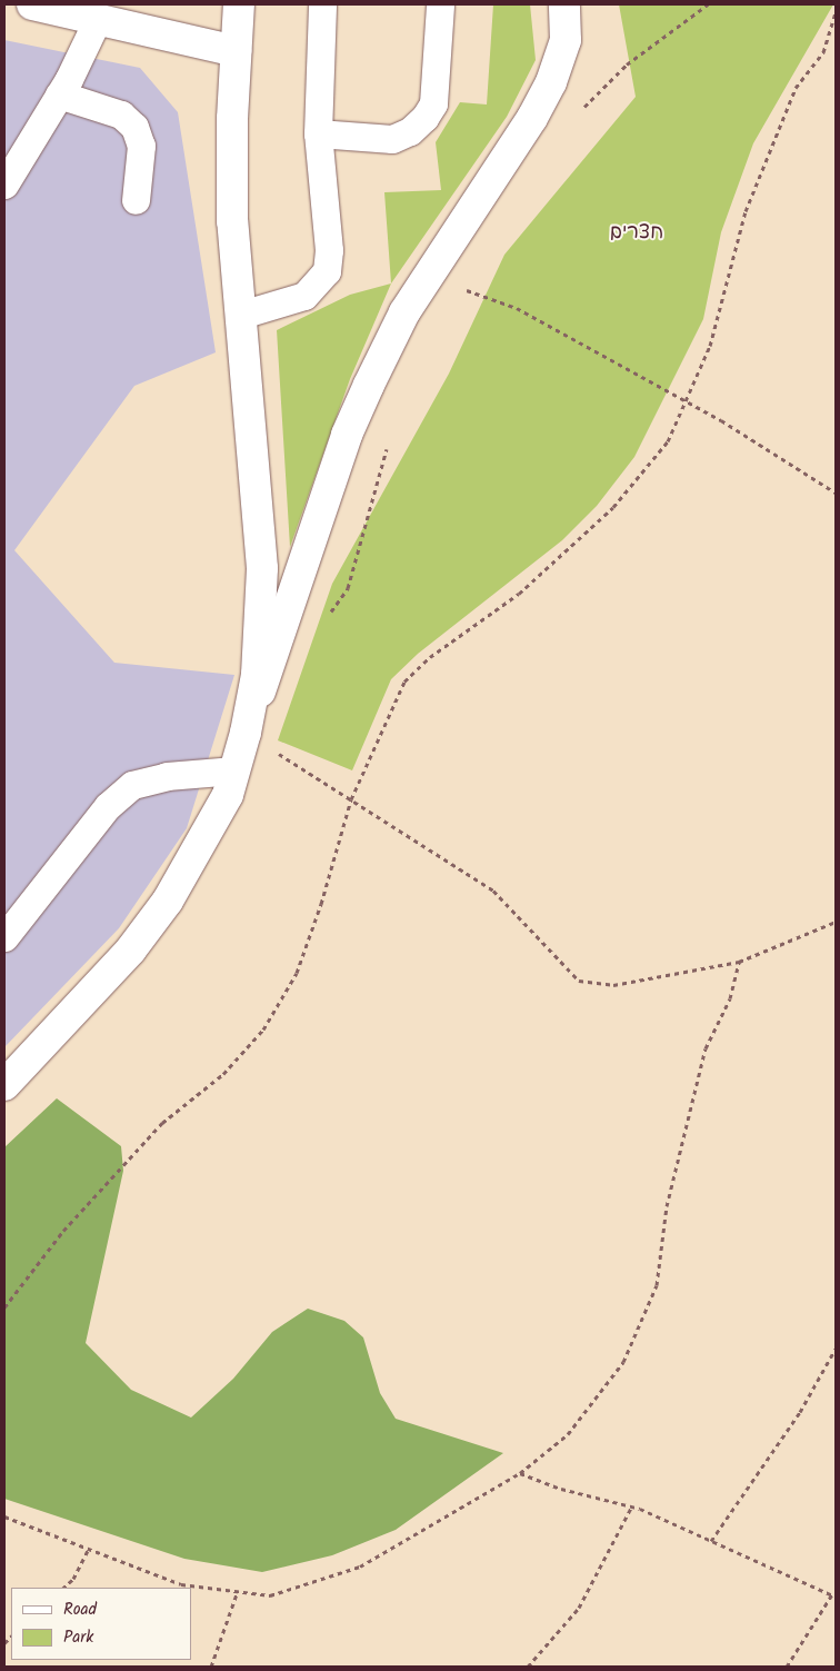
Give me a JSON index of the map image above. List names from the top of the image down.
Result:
{
  "districts": ["חצרים"],
  "legend": ["Road", "Park"]
}
